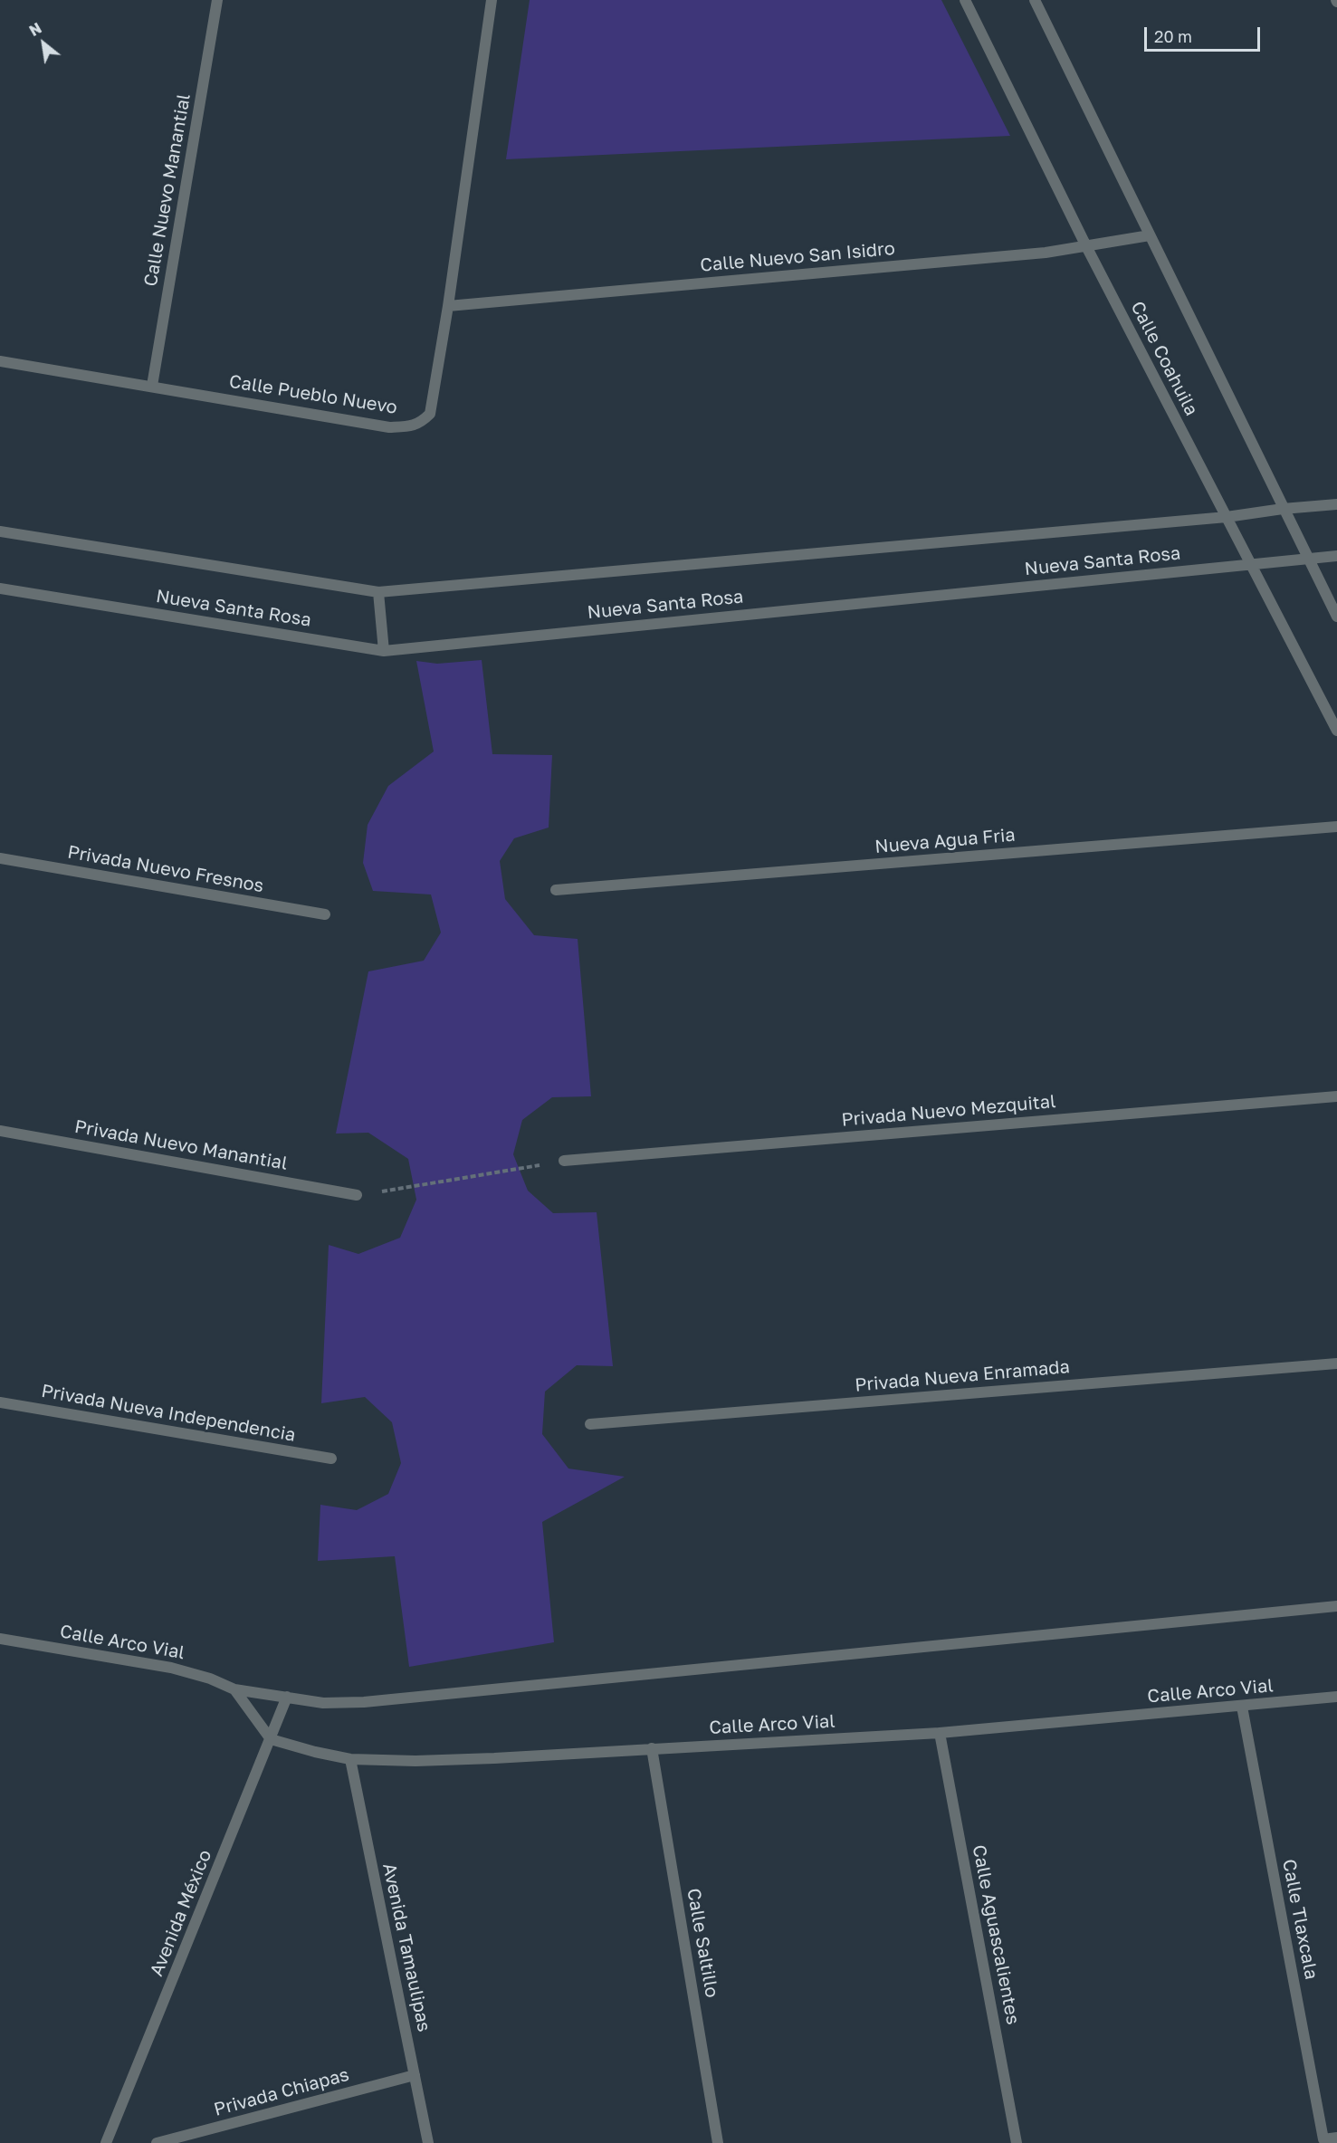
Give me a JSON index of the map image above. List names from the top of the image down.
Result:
{
  "streets": {
    "street": [
      "Calle Nuevo Manantial",
      "Calle Nuevo San Isidro",
      "Calle Coahuila",
      "Calle Pueblo Nuevo",
      "Nueva Santa Rosa",
      "Nueva Agua Fria",
      "Privada Nuevo Fresnos",
      "Privada Nuevo Mezquital",
      "Privada Nuevo Manantial",
      "Privada Nueva Enramada",
      "Privada Nueva Independencia",
      "Calle Arco Vial",
      "Avenida México",
      "Calle Tlaxcala",
      "Calle Aguascalientes",
      "Calle Saltillo",
      "Avenida Tamaulipas",
      "Privada Chiapas"
    ]
  },
  "crossings": [
    ["Calle Nuevo Manantial", "Calle Pueblo Nuevo"],
    ["Calle Nuevo San Isidro", "Calle Coahuila"],
    ["Calle Nuevo San Isidro", "Calle Pueblo Nuevo"],
    ["Calle Coahuila", "Nueva Santa Rosa"],
    ["Calle Arco Vial", "Avenida México"],
    ["Calle Arco Vial", "Calle Tlaxcala"],
    ["Calle Arco Vial", "Calle Aguascalientes"],
    ["Calle Arco Vial", "Calle Saltillo"],
    ["Calle Arco Vial", "Avenida Tamaulipas"],
    ["Avenida Tamaulipas", "Privada Chiapas"]
  ],
  "scale_bar": "20 m",
  "north": "top left"
}
